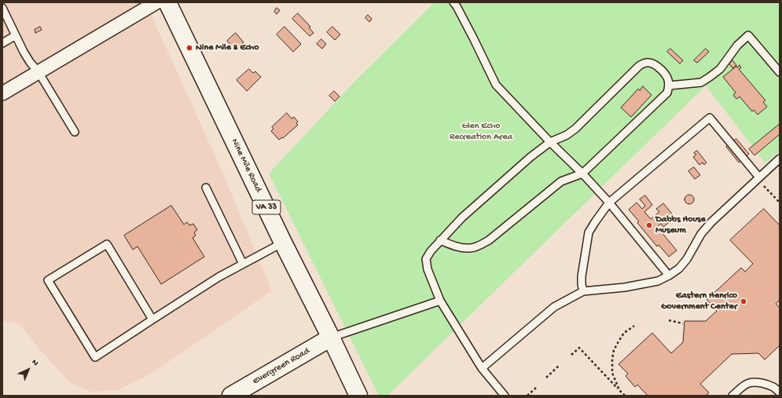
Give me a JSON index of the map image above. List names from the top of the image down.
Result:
{
  "streets": {
    "main road": ["Nine Mile Road", "VA 33", "Evergreen Road"]
  },
  "crossings": [
    ["Nine Mile Road", "Evergreen Road"]
  ],
  "parks": ["Glen Echo Recreation Area"],
  "places": ["Nine Mile & Echo", "Dabbs House Museum", "Eastern Henrico Government Center"],
  "north": "top right"
}
